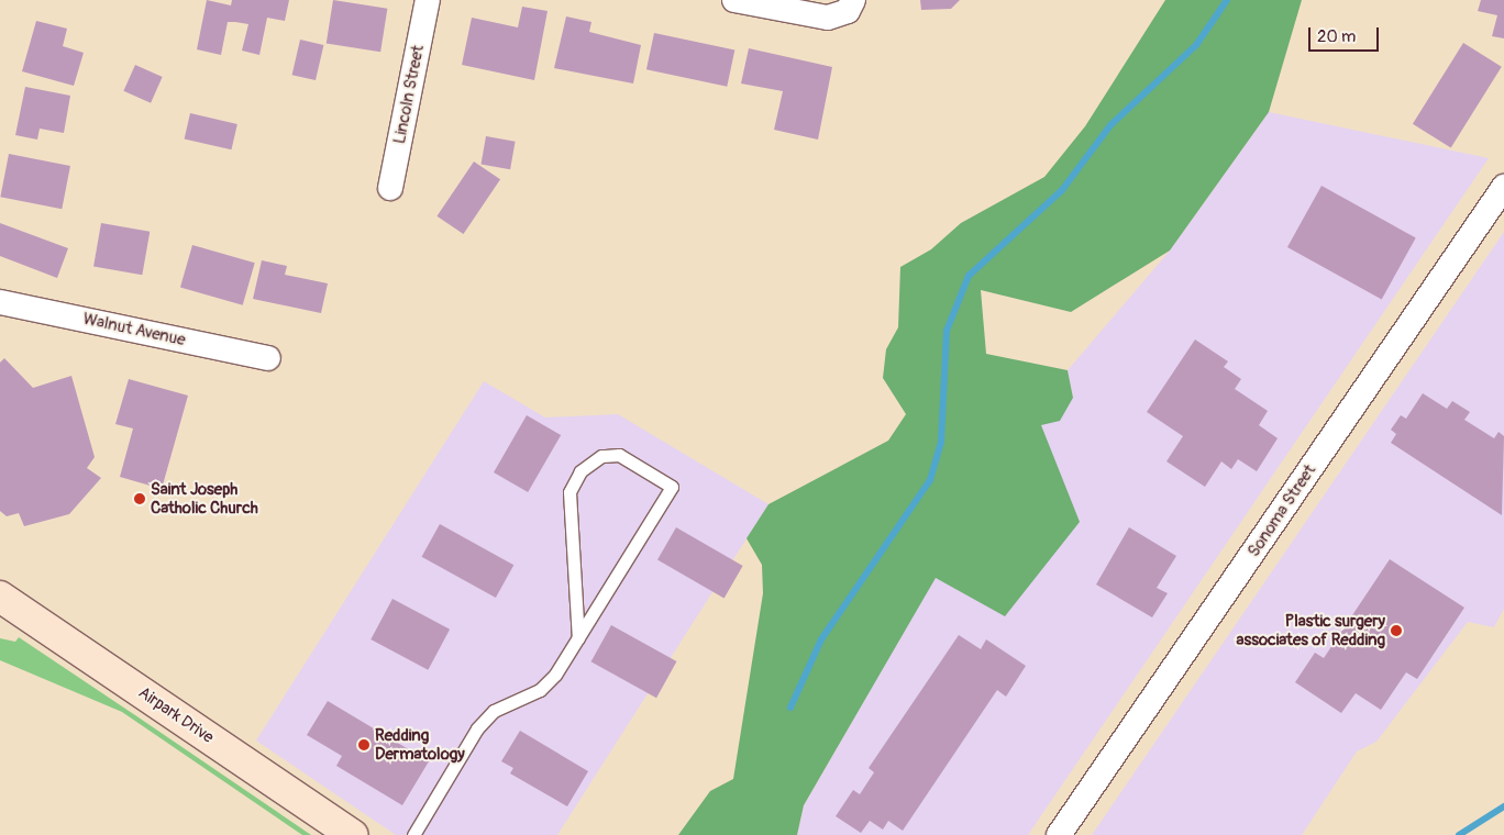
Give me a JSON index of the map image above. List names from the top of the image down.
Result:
{
  "streets": {
    "street": [
      "Lincoln Street",
      "Walnut Avenue",
      "Sonoma Street",
      "Airpark Drive"
    ]
  },
  "places": ["Saint Joseph Catholic Church", "Plastic surgery associates of Redding", "Redding Dermatology"],
  "scale_bar": "20 m"
}
